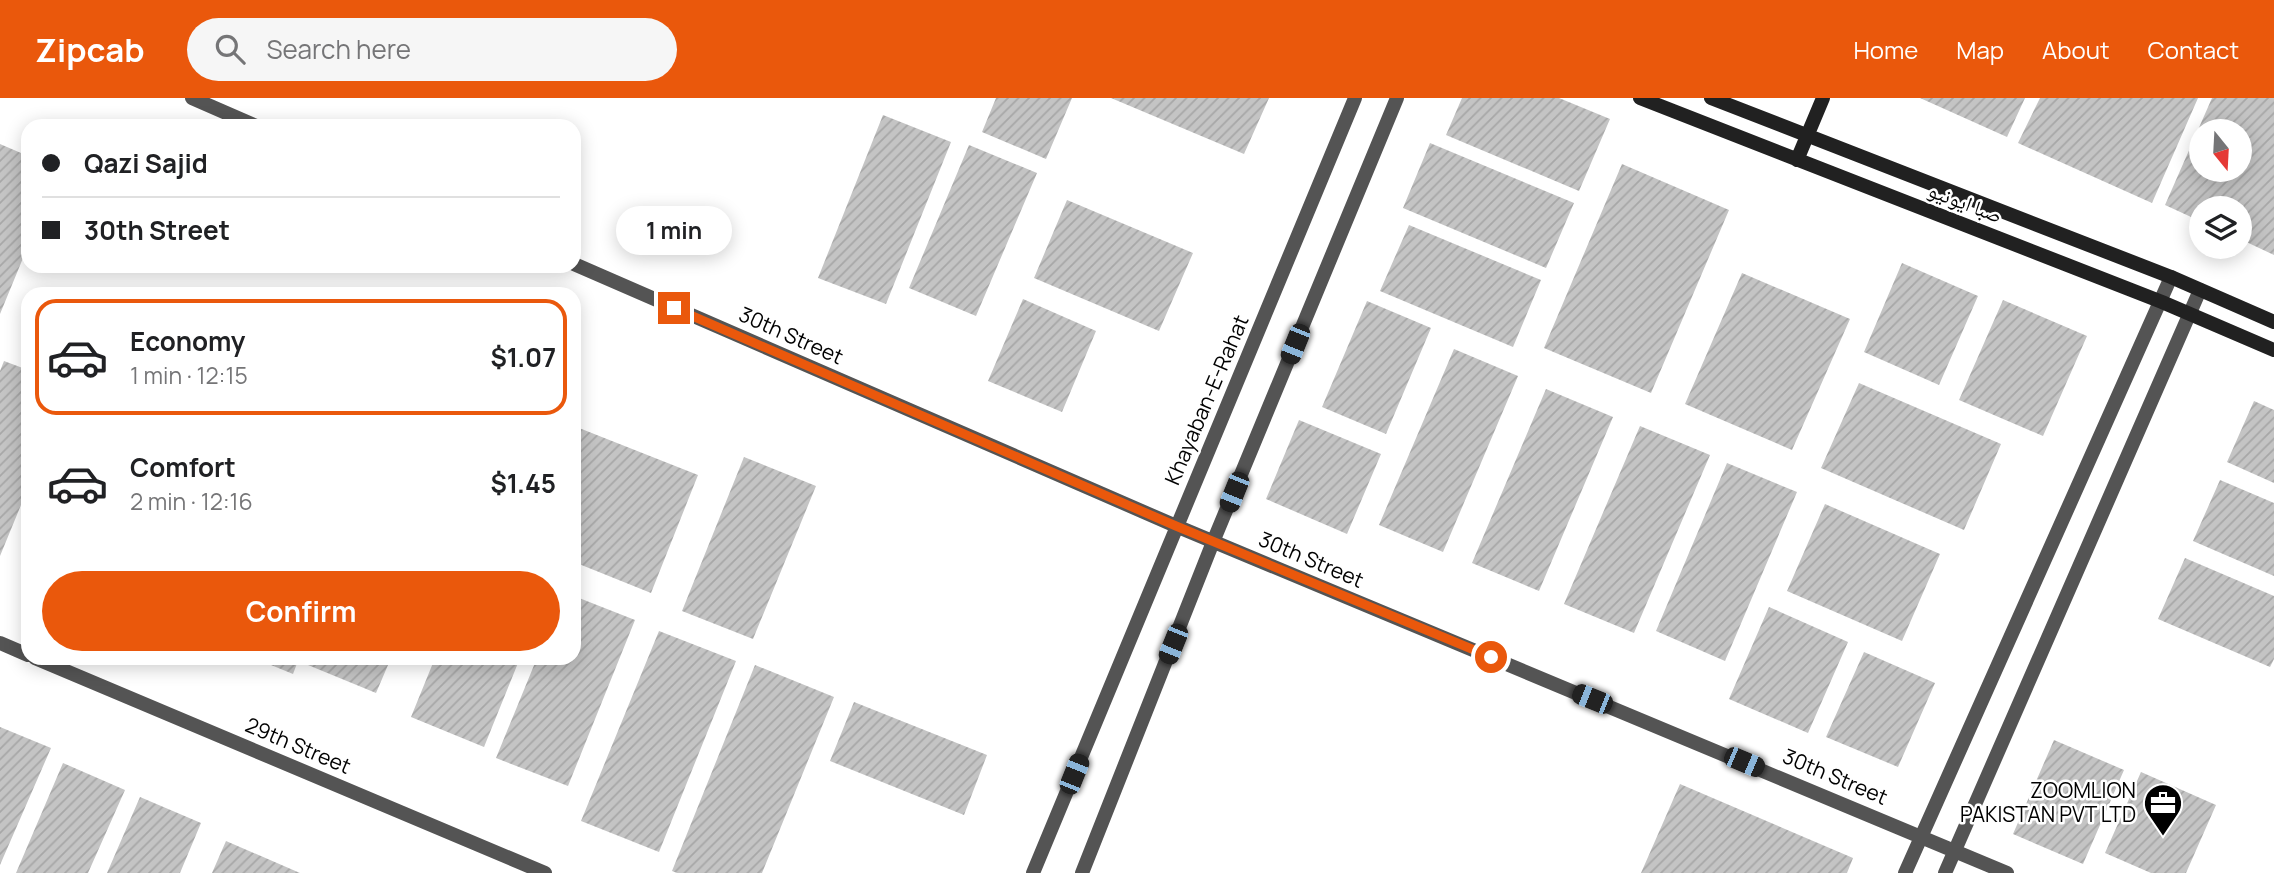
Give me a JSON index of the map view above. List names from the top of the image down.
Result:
{
  "streets": {
    "main road": ["صبا ایونیو"],
    "street": ["30th Street", "Khayaban-E-Rahat", "29th Street"]
  },
  "crossings": [
    ["30th Street", "Khayaban-E-Rahat"]
  ],
  "places": {
    "office": ["ZOOMLION PAKISTAN PVT LTD"]
  },
  "north": "bottom",
  "page": {
    "header": "Zipcab",
    "search": "Search here",
    "nav": [
      "Home",
      "Map",
      "About",
      "Contact"
    ],
    "banner": ["Qazi Sajid", "30th Street"],
    "bubble": "1 min",
    "list": [
      {
        "name": "Economy",
        "note": "1 min · 12:15",
        "value": "$1.07"
      },
      {
        "name": "Comfort",
        "note": "2 min · 12:16",
        "value": "$1.45"
      }
    ],
    "buttons": "Confirm"
  }
}
